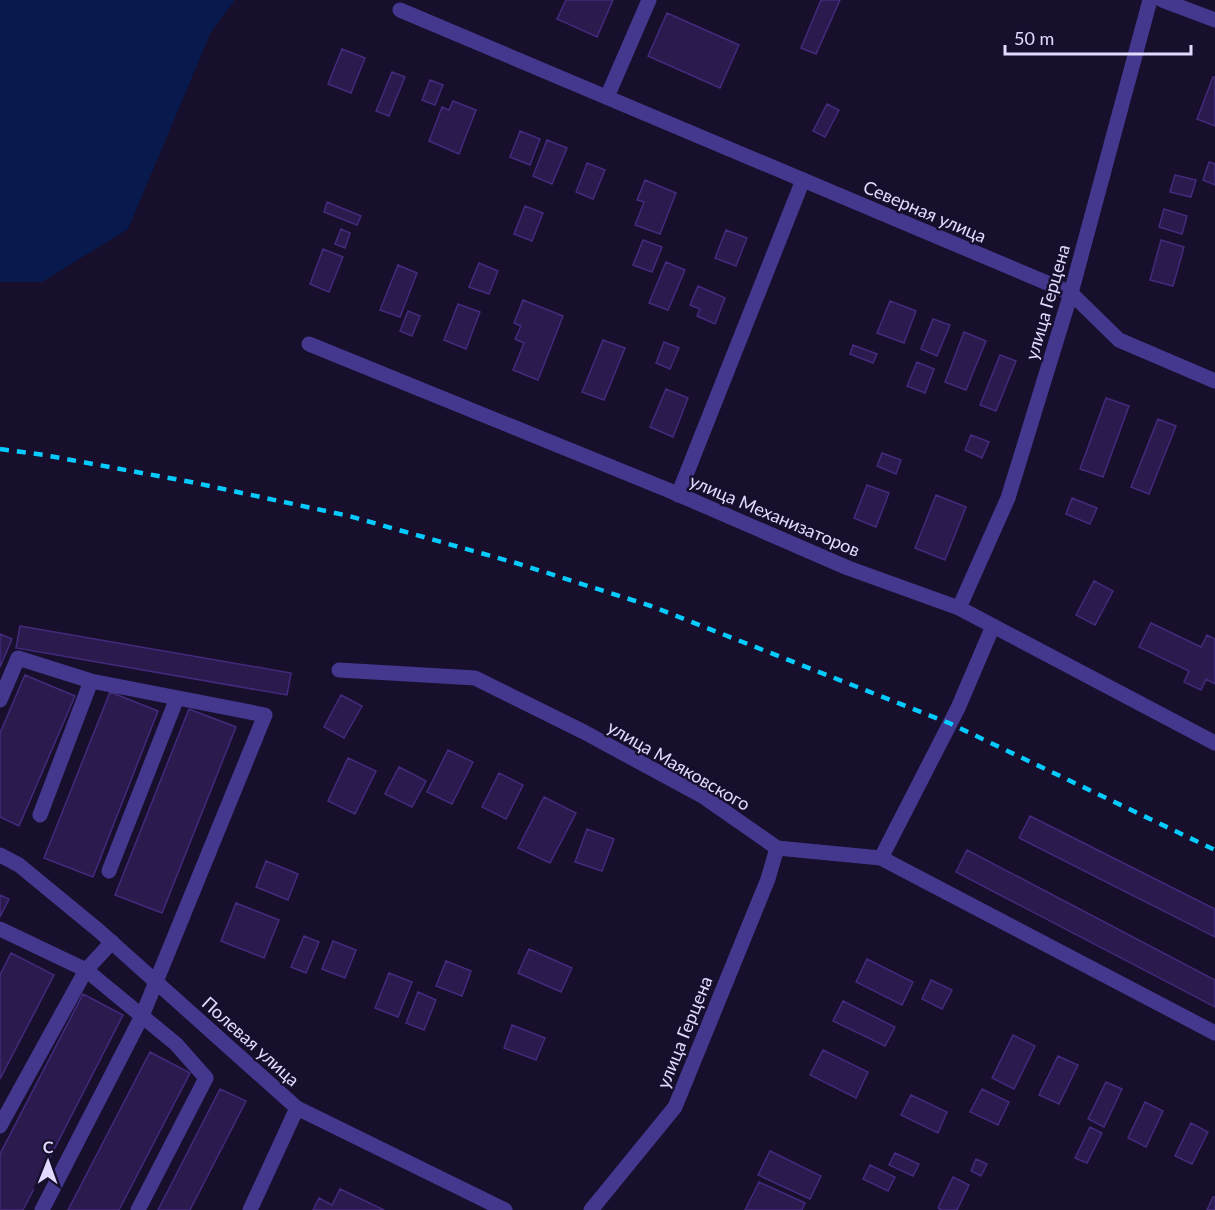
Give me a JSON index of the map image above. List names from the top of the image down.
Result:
{
  "streets": {
    "street": [
      "Северная улица",
      "улица Герцена",
      "улица Механизаторов",
      "улица Маяковского",
      "Полевая улица"
    ]
  },
  "crossings": [
    ["Северная улица", "улица Герцена"],
    ["улица Герцена", "улица Механизаторов"],
    ["улица Герцена", "улица Маяковского"]
  ],
  "scale_bar": "50 m",
  "north": "top"
}
